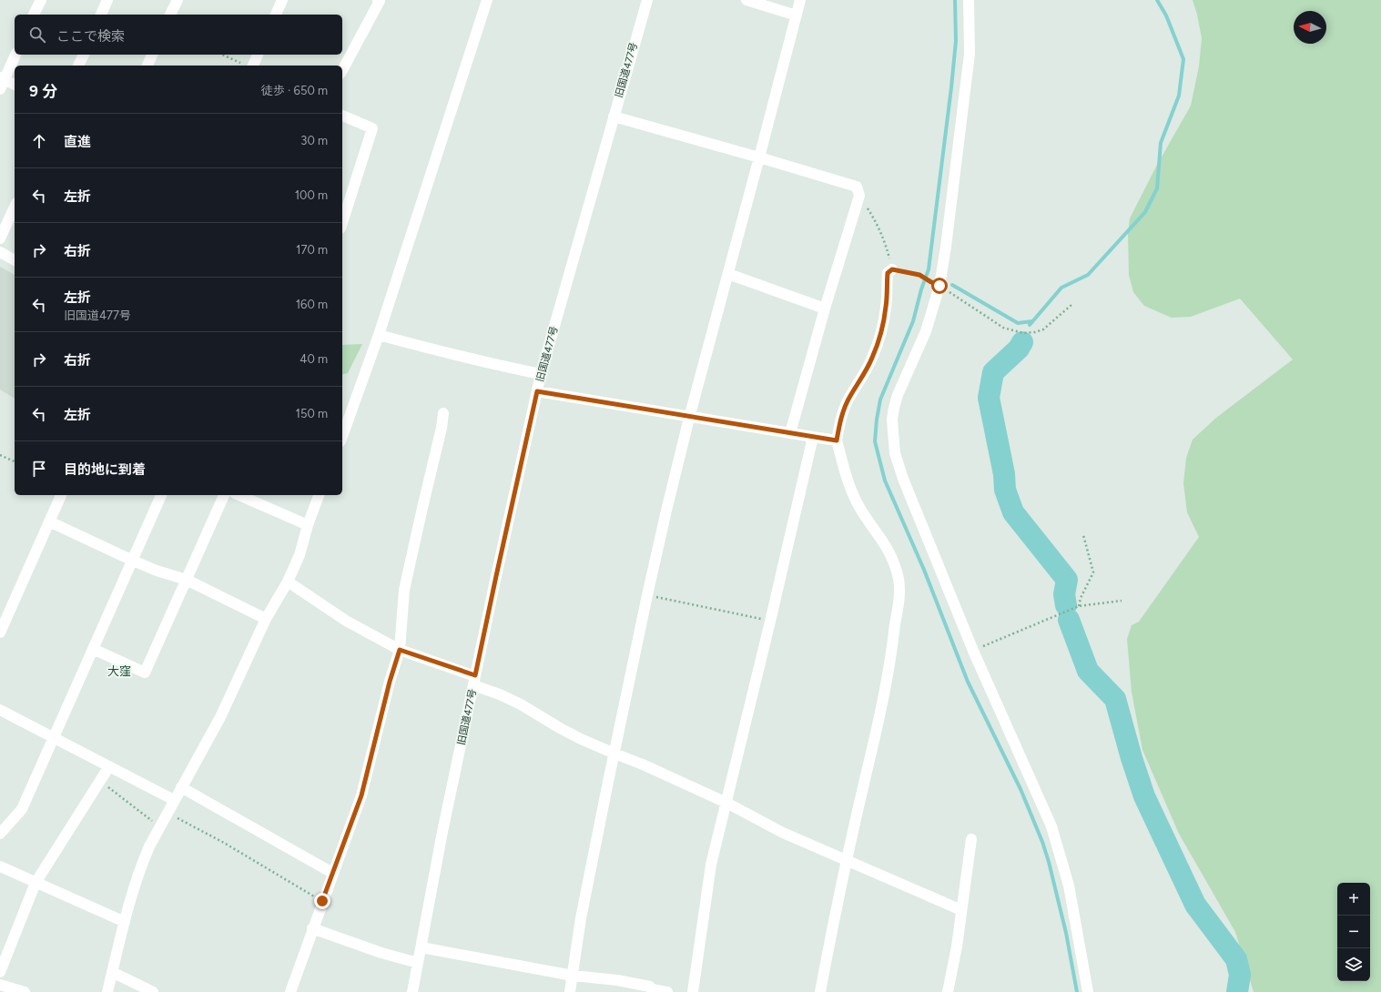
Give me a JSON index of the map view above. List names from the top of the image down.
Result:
{
  "streets": {
    "street": ["旧国道477号"]
  },
  "districts": ["大窪"],
  "north": "left",
  "page": {
    "search": "ここで検索",
    "heading": ["9 分", "徒歩 · 650 m"],
    "list": [
      ["直進", "30 m"],
      ["左折", "100 m"],
      ["右折", "170 m"],
      ["左折", "旧国道477号", "160 m"],
      ["右折", "40 m"],
      ["左折", "150 m"],
      "目的地に到着"
    ],
    "map_buttons": ["+", "−"]
  }
}
